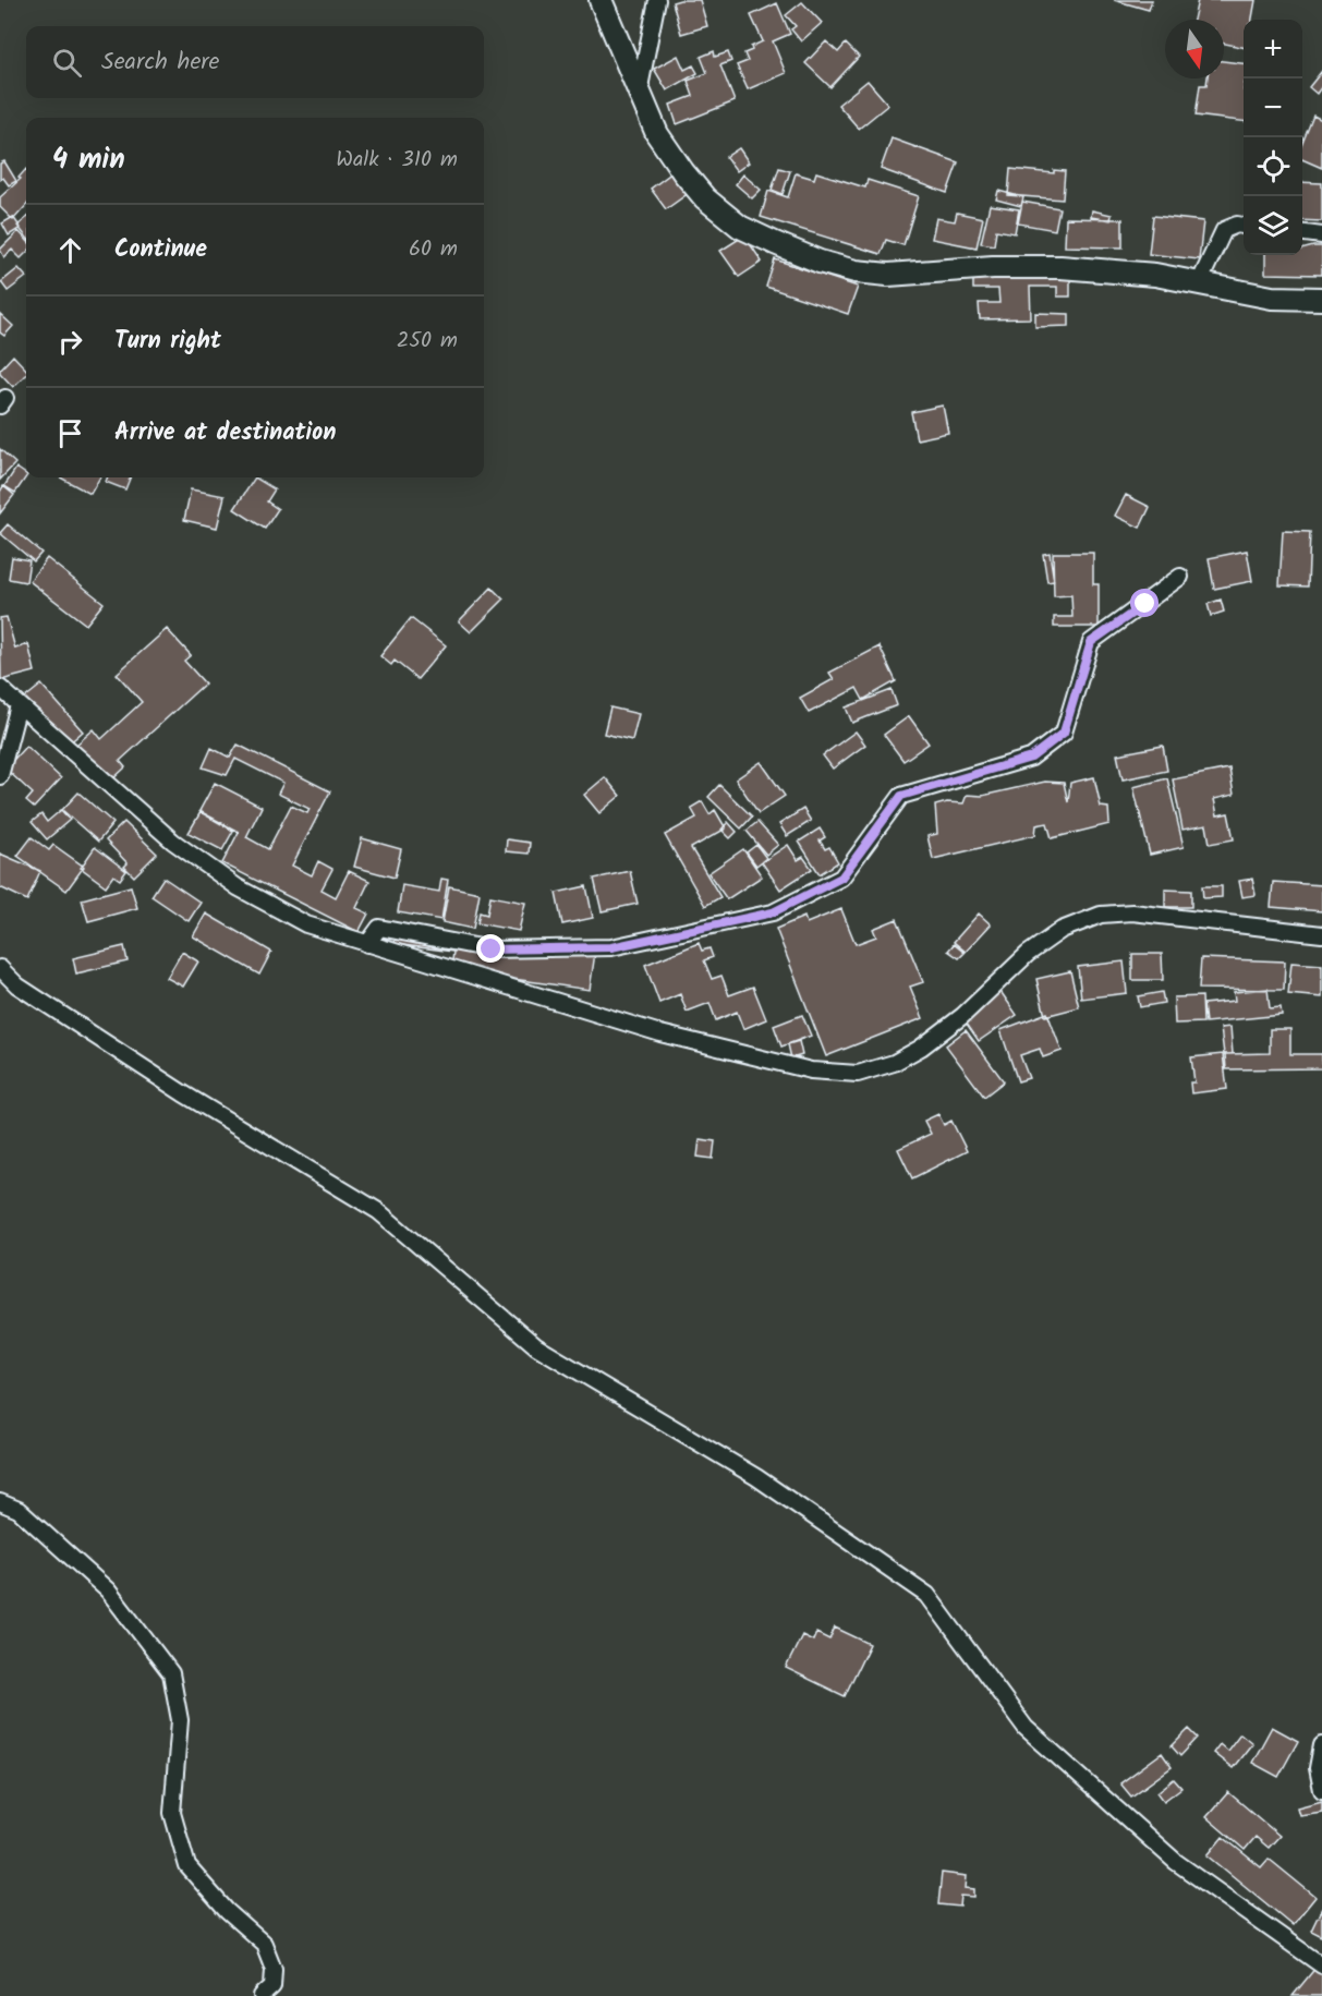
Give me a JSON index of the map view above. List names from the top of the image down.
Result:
{
  "north": "bottom",
  "page": {
    "map_buttons": ["+", "−"],
    "search": "Search here",
    "heading": ["4 min", "Walk · 310 m"],
    "list": [
      ["Continue", "60 m"],
      ["Turn right", "250 m"],
      "Arrive at destination"
    ]
  }
}
